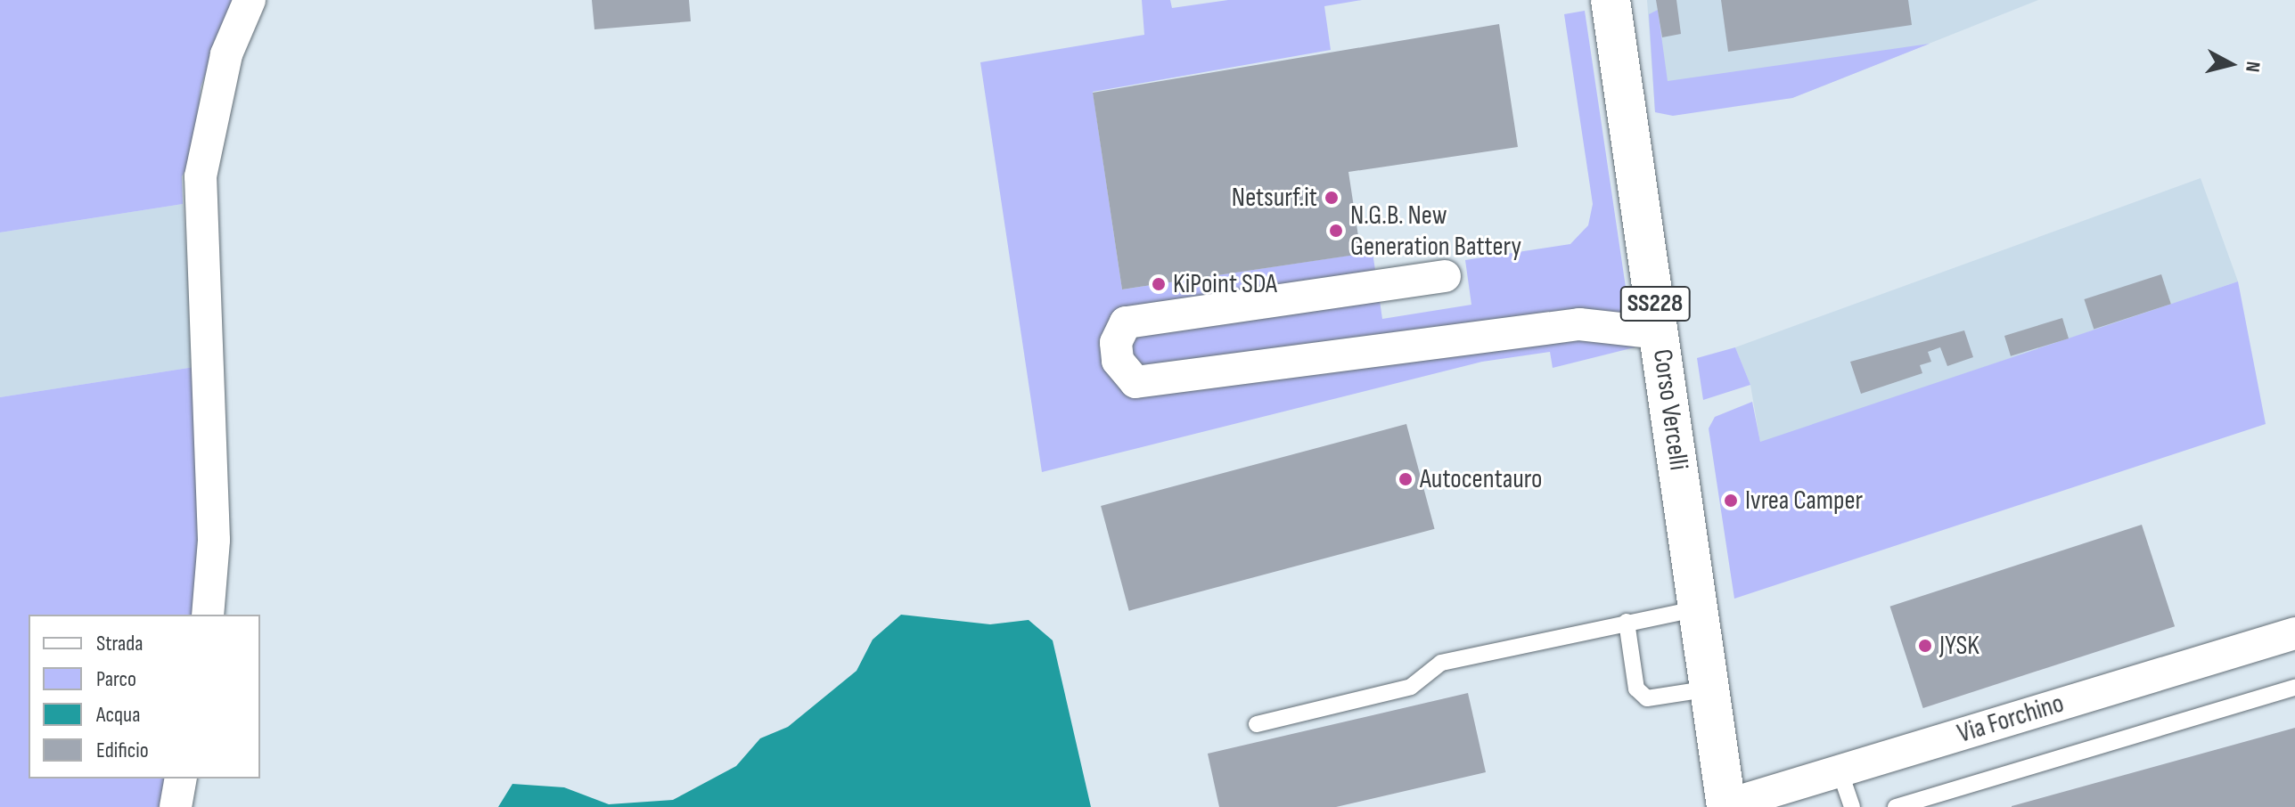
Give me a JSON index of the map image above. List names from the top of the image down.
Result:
{
  "streets": {
    "main road": ["SS228", "Corso Vercelli"],
    "street": ["Via Forchino"]
  },
  "crossings": [
    ["SS228", "Corso Vercelli"],
    ["SS228", "Via Forchino"]
  ],
  "places": [
    "Netsurf.it",
    "N.G.B. New Generation Battery",
    "KiPoint SDA",
    "Autocentauro",
    "Ivrea Camper",
    "JYSK"
  ],
  "legend": [
    "Strada",
    "Parco",
    "Acqua",
    "Edificio"
  ],
  "north": "right"
}
